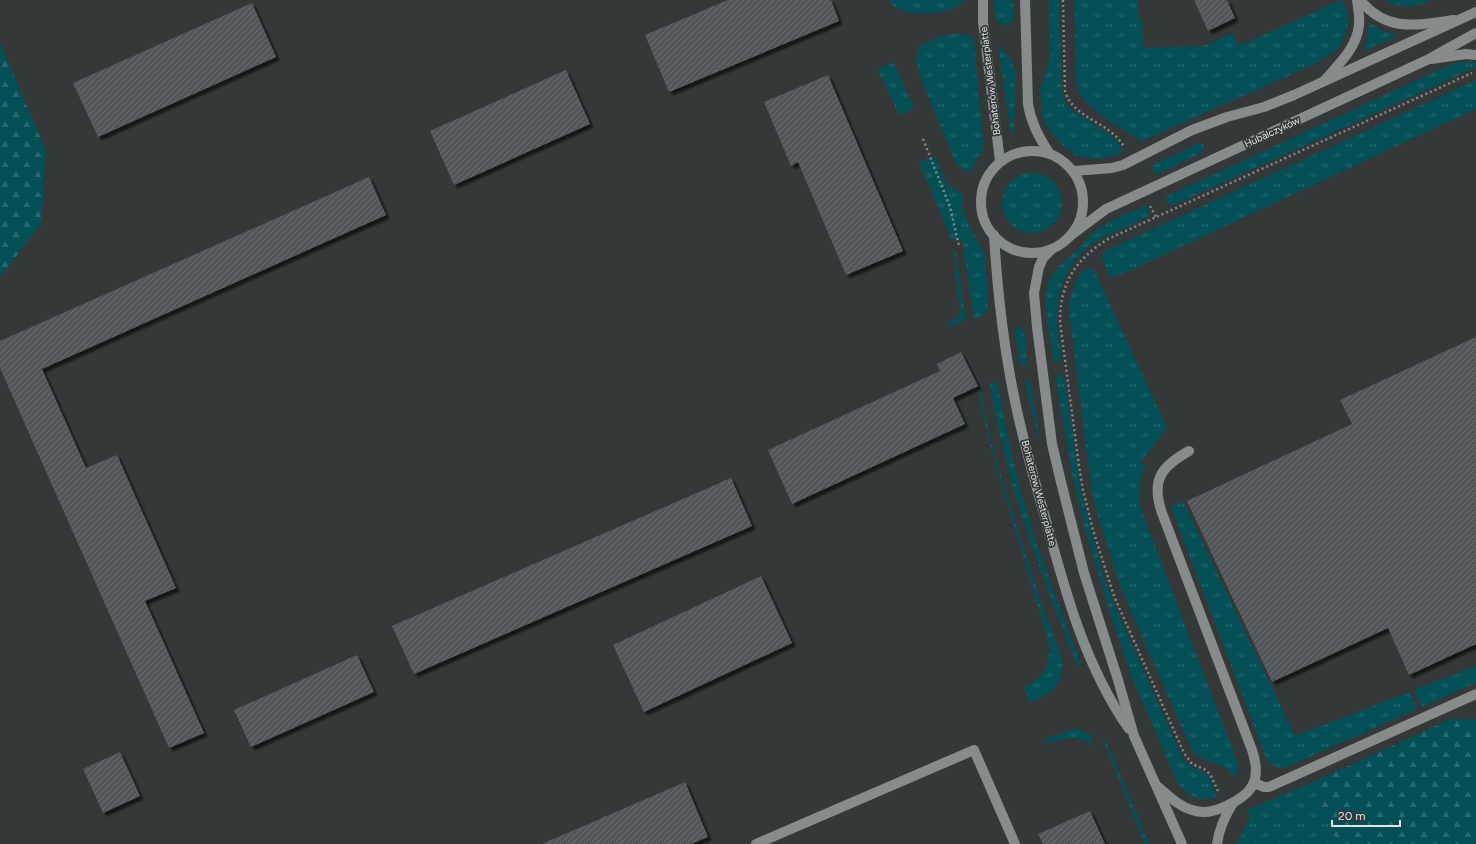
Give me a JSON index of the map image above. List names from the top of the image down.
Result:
{
  "streets": {
    "main road": ["Bohaterów Westerplatte", "Hubalczyków"]
  },
  "crossings": [
    ["Bohaterów Westerplatte", "Hubalczyków"]
  ],
  "scale_bar": "20 m"
}
